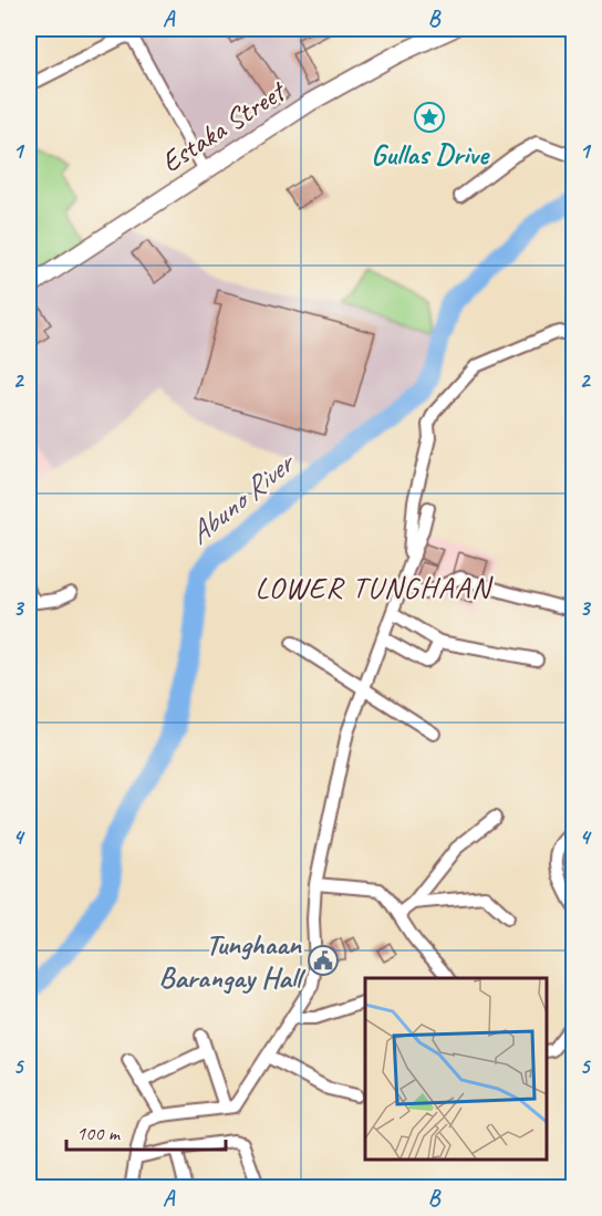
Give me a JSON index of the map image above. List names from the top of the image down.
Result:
{
  "streets": {
    "street": ["Estaka Street"]
  },
  "districts": ["LOWER TUNGHAAN"],
  "water": ["Abuno River"],
  "places": {
    "place": ["Gullas Drive"],
    "public building": ["Tunghaan Barangay Hall"]
  },
  "scale_bar": "100 m",
  "grid": {
    "columns": ["A", "B"],
    "rows": [
      "1",
      "2",
      "3",
      "4",
      "5"
    ]
  }
}
